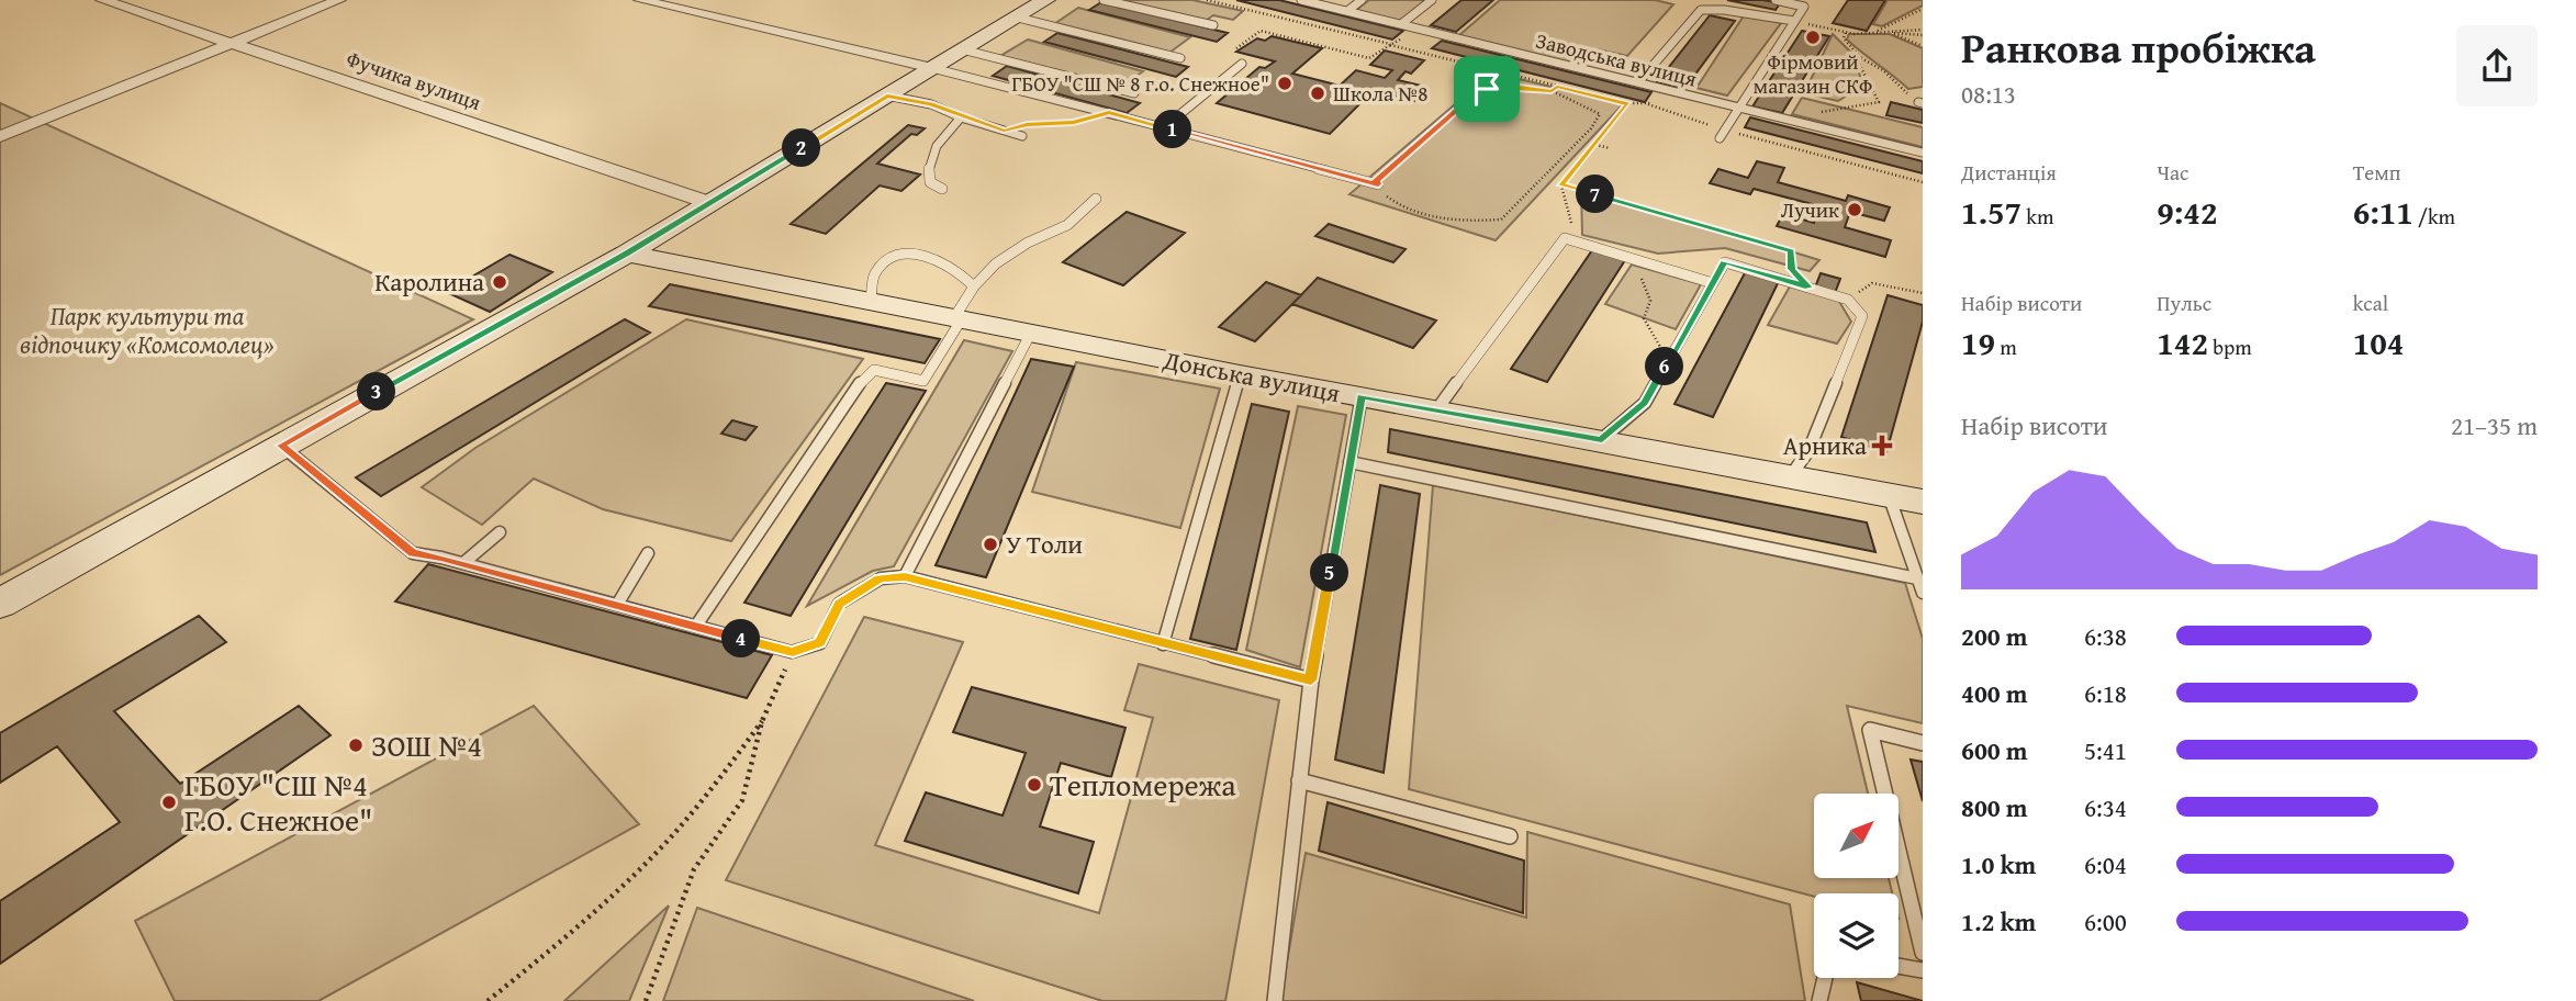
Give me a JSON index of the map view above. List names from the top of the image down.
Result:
{
  "streets": {
    "street": ["Фучика вулиця", "Донська вулиця"],
    "lane": ["Заводська вулиця"]
  },
  "parks": ["Парк культури та відпочику «Комсомолец»"],
  "places": {
    "other": [
      "Фірмовий магазин СКФ",
      "ГБОУ \"СШ № 8 г.о. Снежное\"",
      "Школа №8",
      "Лучик",
      "Каролина",
      "У Толи",
      "ЗОШ №4",
      "Тепломережа",
      "ГБОУ \"СШ №4 Г.О. Снежное\""
    ],
    "health": ["Арника"]
  },
  "north": "top right",
  "page": {
    "heading": ["Ранкова пробіжка", "08:13"],
    "pins": [
      "1",
      "2",
      "7",
      "6",
      "3",
      "5",
      "4"
    ],
    "stats": [
      ["Дистанція", "1.57 km"],
      ["Час", "9:42"],
      ["Темп", "6:11 /km"],
      ["Набір висоти", "19 m"],
      ["Пульс", "142 bpm"],
      ["kcal", "104"]
    ],
    "chart": ["Набір висоти", "21–35 m"],
    "list": [
      {
        "name": "200 m",
        "note": "6:38"
      },
      {
        "name": "400 m",
        "note": "6:18"
      },
      {
        "name": "600 m",
        "note": "5:41"
      },
      {
        "name": "800 m",
        "note": "6:34"
      },
      {
        "name": "1.0 km",
        "note": "6:04"
      },
      {
        "name": "1.2 km",
        "note": "6:00"
      }
    ]
  }
}
